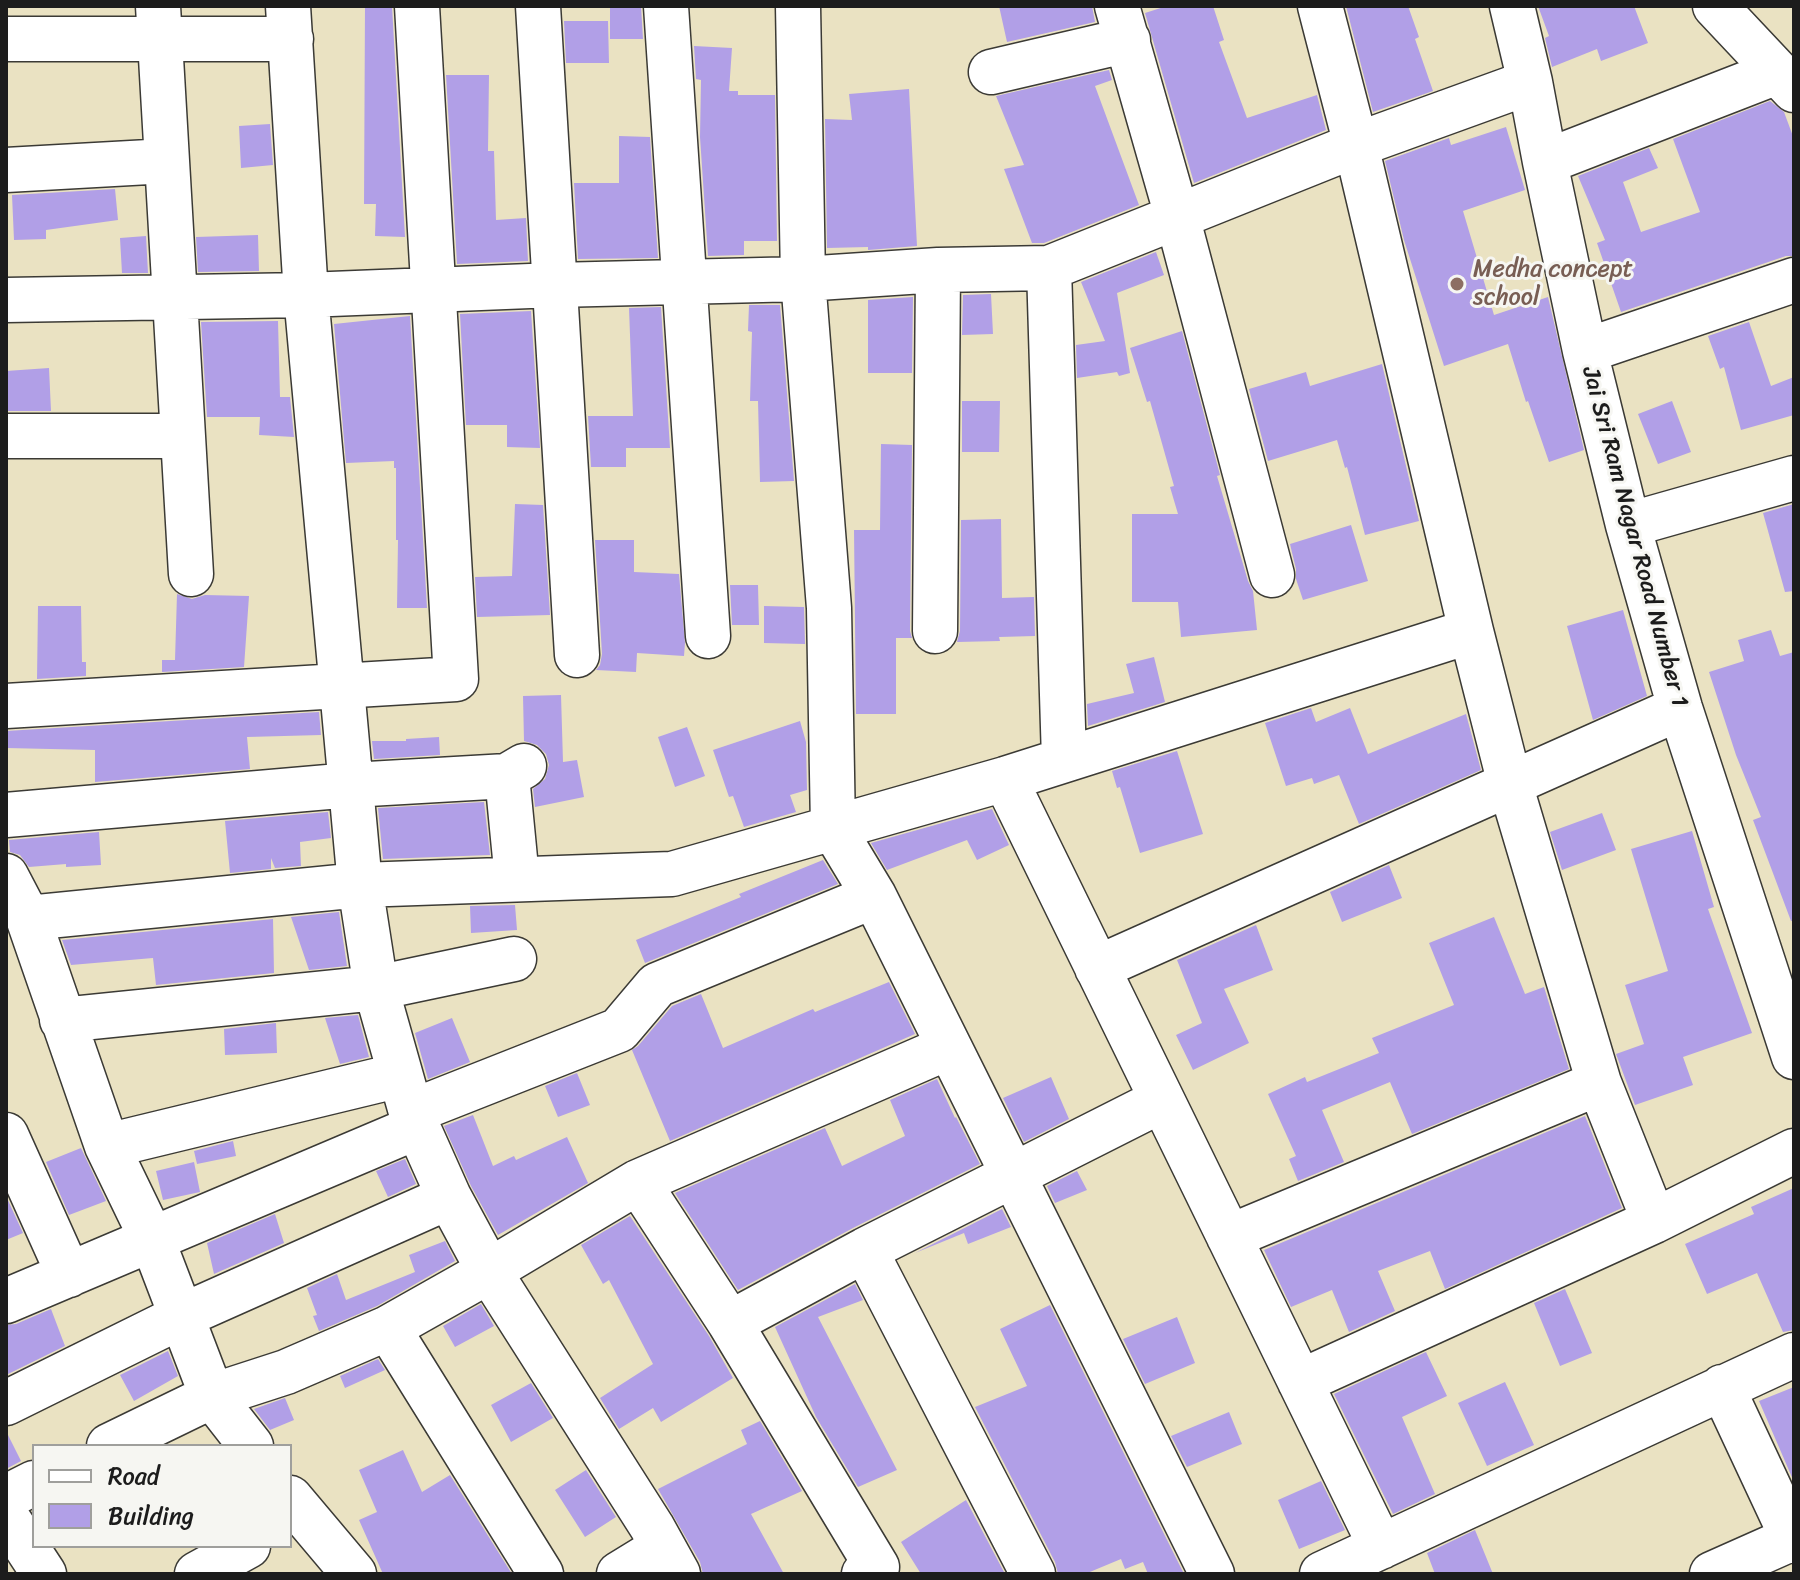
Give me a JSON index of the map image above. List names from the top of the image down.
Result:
{
  "streets": {
    "street": ["Jai Sri Ram Nagar Road Number 1"]
  },
  "places": ["Medha concept school"],
  "legend": ["Road", "Building"]
}
